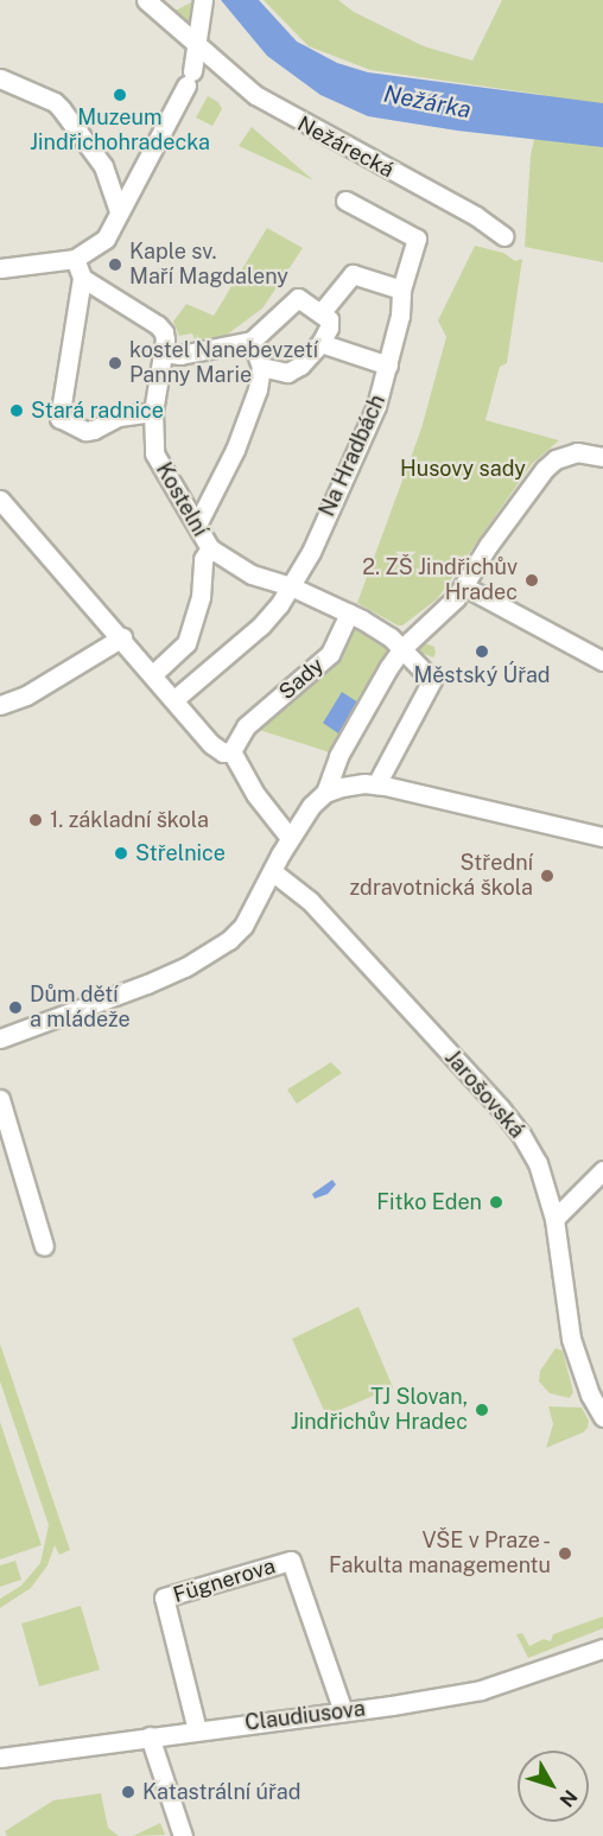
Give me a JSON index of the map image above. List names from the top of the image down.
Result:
{
  "streets": {
    "street": [
      "Nežárecká",
      "Na Hradbách",
      "Kostelní",
      "Sady",
      "Jarošovská",
      "Fügnerova",
      "Claudiusova"
    ]
  },
  "crossings": [
    ["Na Hradbách", "Kostelní"],
    ["Kostelní", "Sady"],
    ["Fügnerova", "Claudiusova"]
  ],
  "water": ["Nežárka"],
  "parks": ["Husovy sady"],
  "places": [
    "Muzeum Jindřichohradecka",
    "Kaple sv. Maří Magdaleny",
    "kostel Nanebevzetí Panny Marie",
    "Stará radnice",
    "2. ZŠ Jindřichův Hradec",
    "Městský Úřad",
    "1. základní škola",
    "Střelnice",
    "Střední zdravotnická škola",
    "Dům dětí a mládeže",
    "Fitko Eden",
    "TJ Slovan, Jindřichův Hradec",
    "VŠE v Praze - Fakulta managementu",
    "Katastrální úřad"
  ],
  "north": "bottom right"
}
